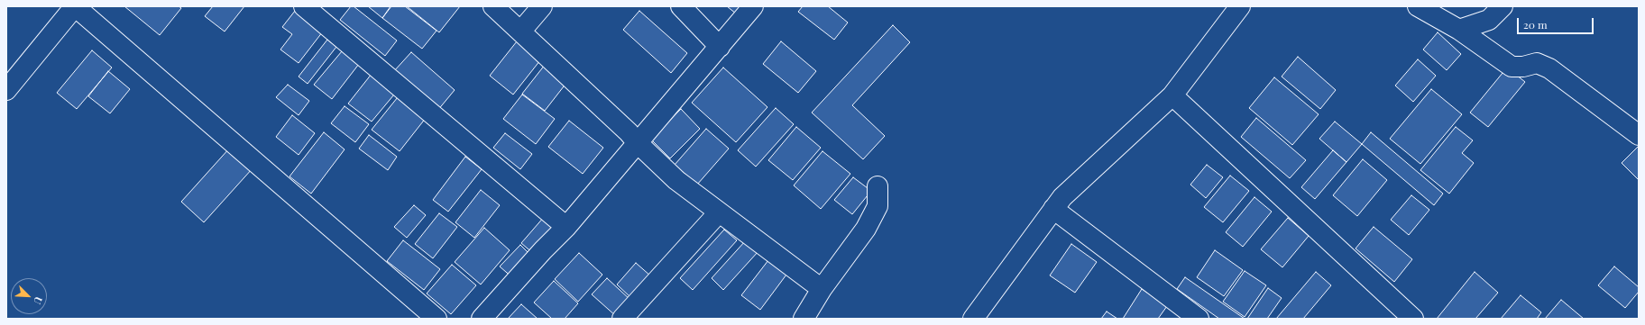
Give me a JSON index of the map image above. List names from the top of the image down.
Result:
{
  "scale_bar": "20 m",
  "north": "bottom right"
}
